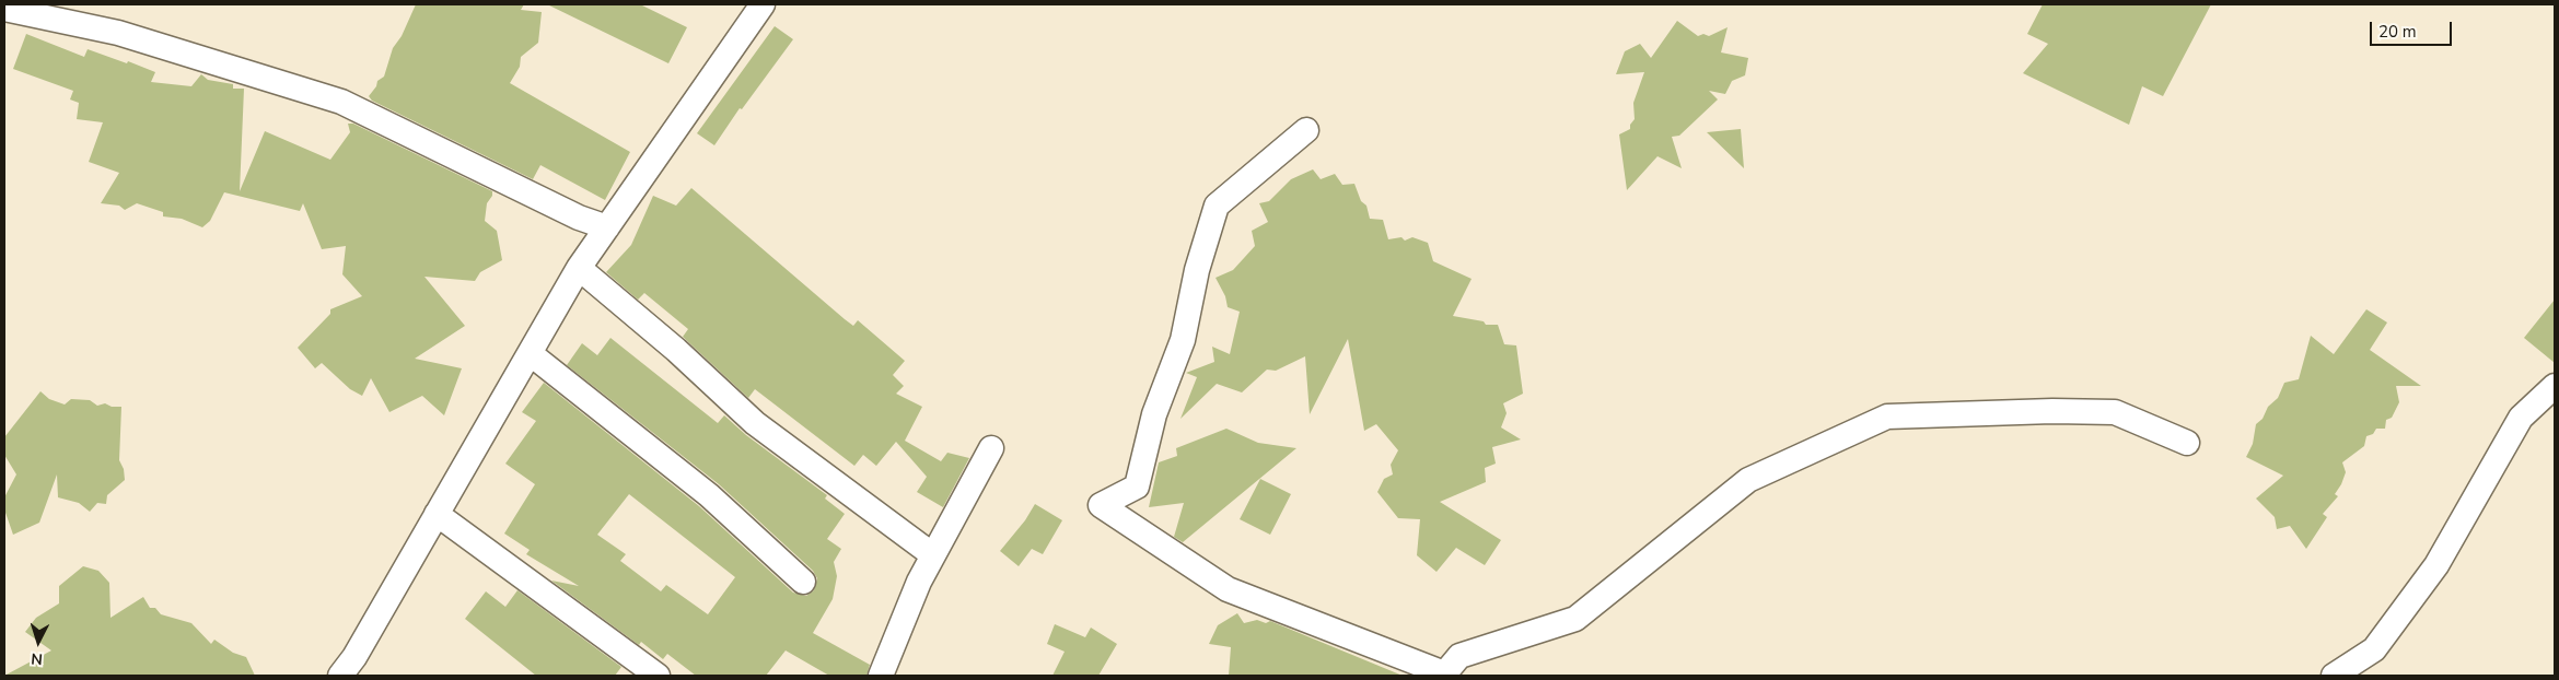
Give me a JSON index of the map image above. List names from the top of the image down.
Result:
{
  "scale_bar": "20 m",
  "north": "bottom"
}
